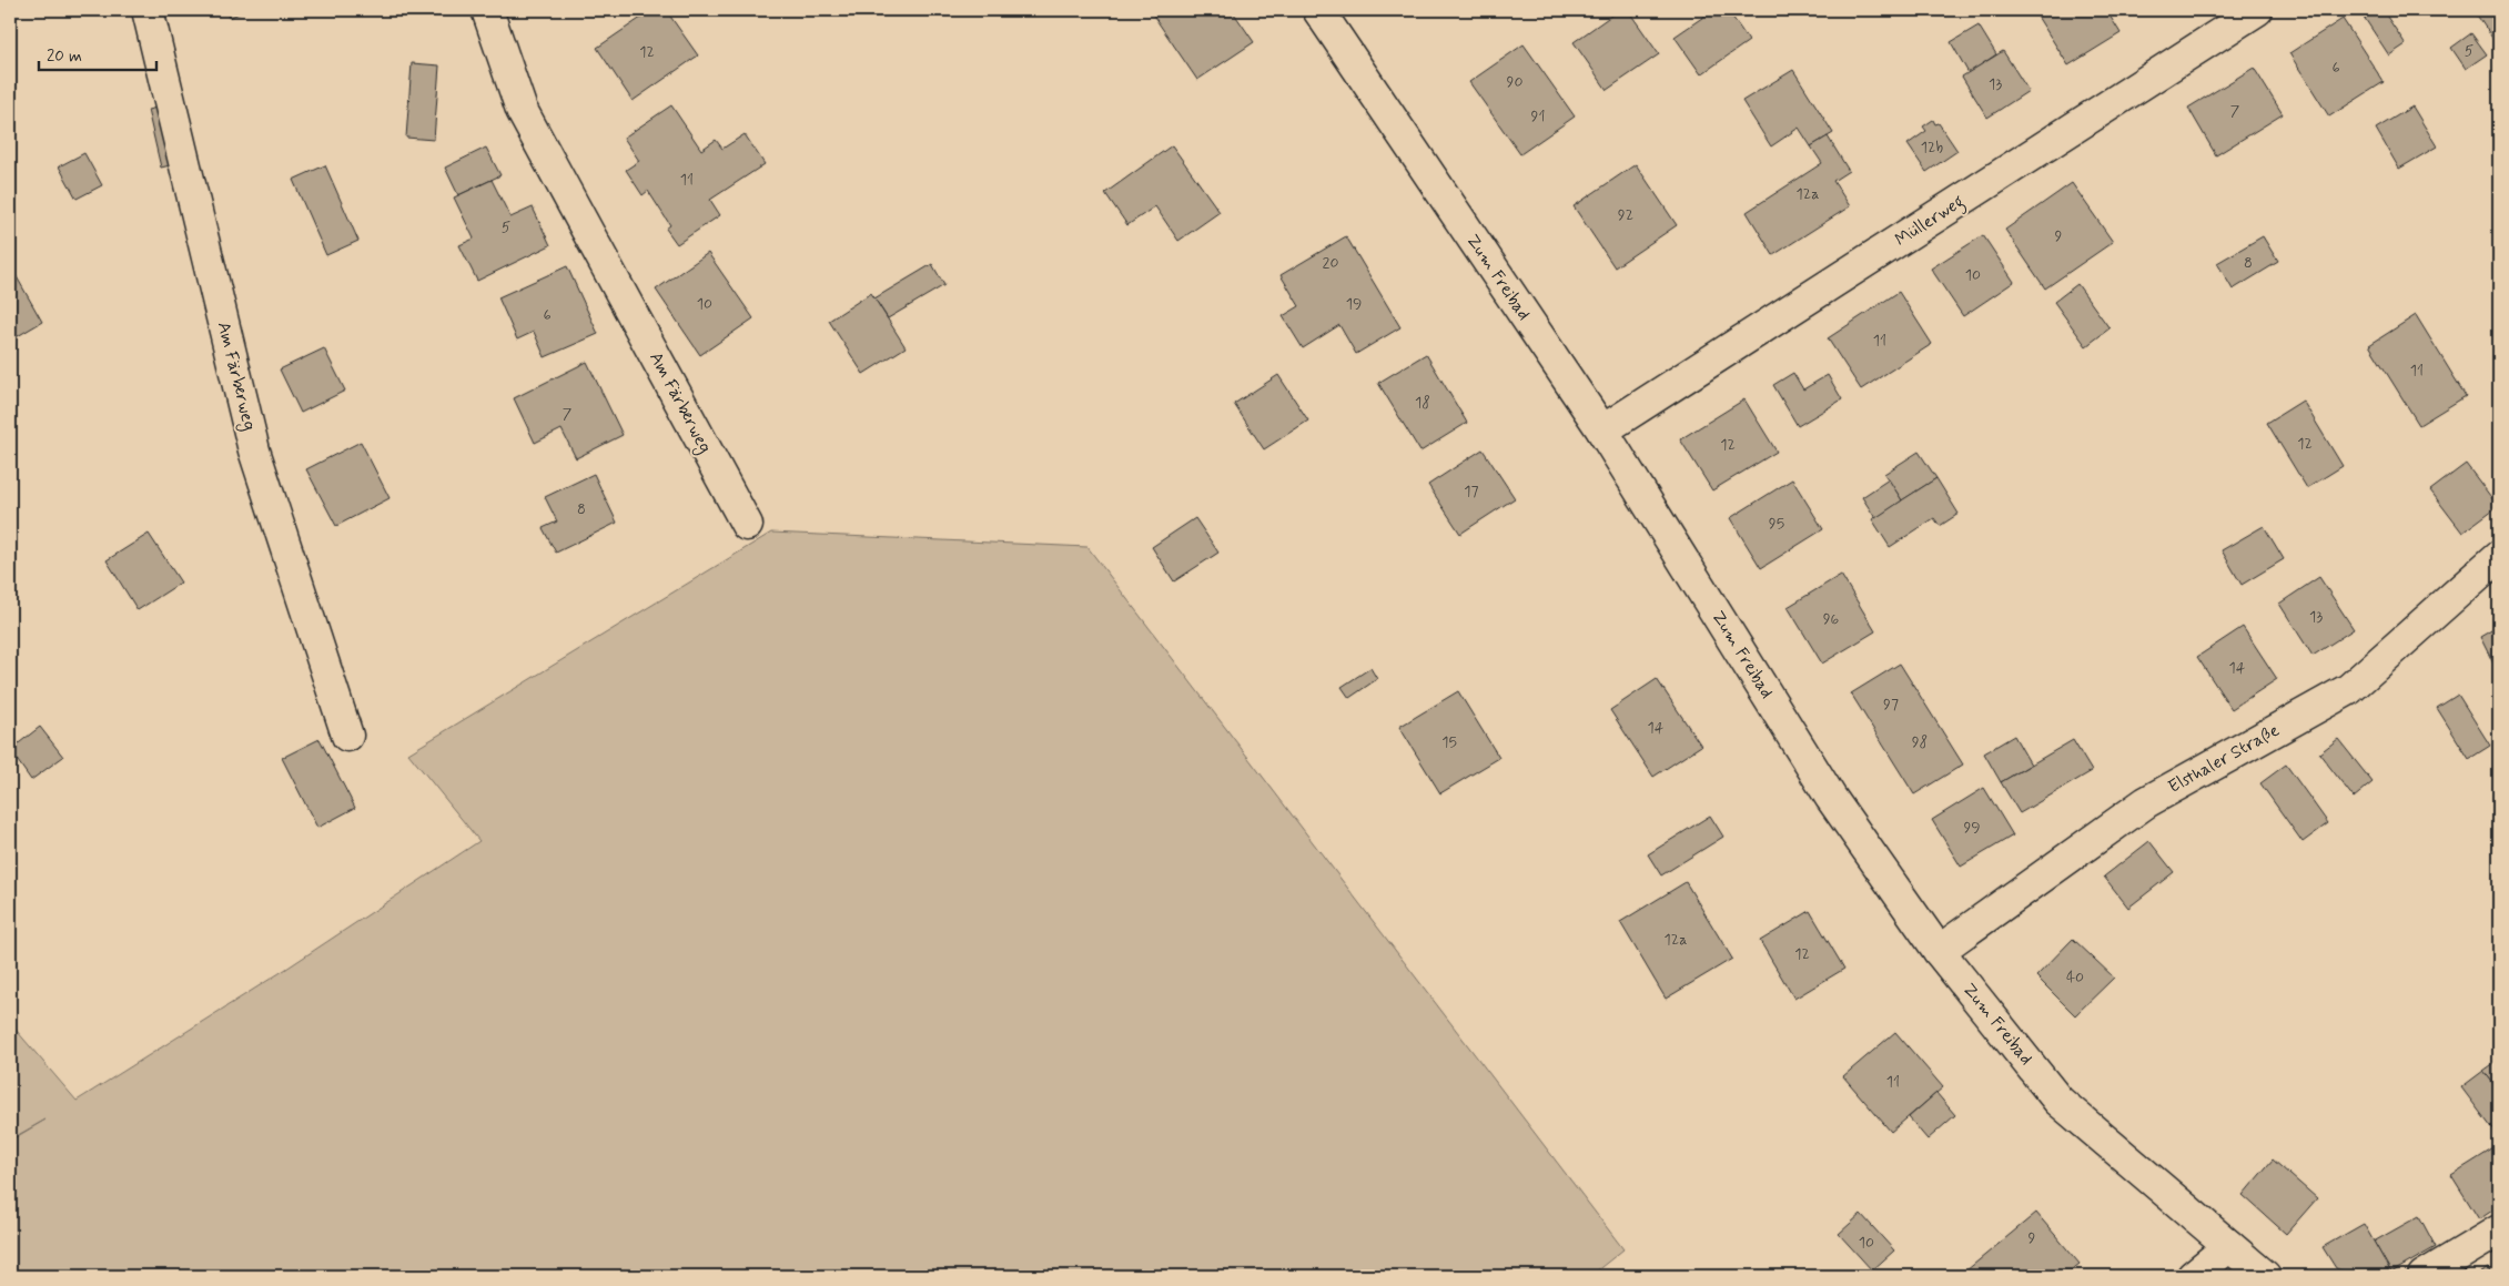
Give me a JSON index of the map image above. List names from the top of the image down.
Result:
{
  "streets": {
    "street": [
      "Müllerweg",
      "Zum Freibad",
      "Am Färberweg",
      "Elsthaler Straße"
    ]
  },
  "crossings": [
    ["Müllerweg", "Zum Freibad"],
    ["Zum Freibad", "Elsthaler Straße"]
  ],
  "house_numbers": [
    "5",
    "12",
    "6",
    "90",
    "13",
    "7",
    "91",
    "12b",
    "11",
    "12a",
    "92",
    "5",
    "9",
    "20",
    "8",
    "10",
    "10",
    "19",
    "6",
    "11",
    "11",
    "18",
    "7",
    "12",
    "12",
    "17",
    "8",
    "95",
    "13",
    "96",
    "14",
    "97",
    "14",
    "15",
    "98",
    "99",
    "12a",
    "12",
    "40",
    "11",
    "9",
    "10"
  ],
  "scale_bar": "20 m"
}
